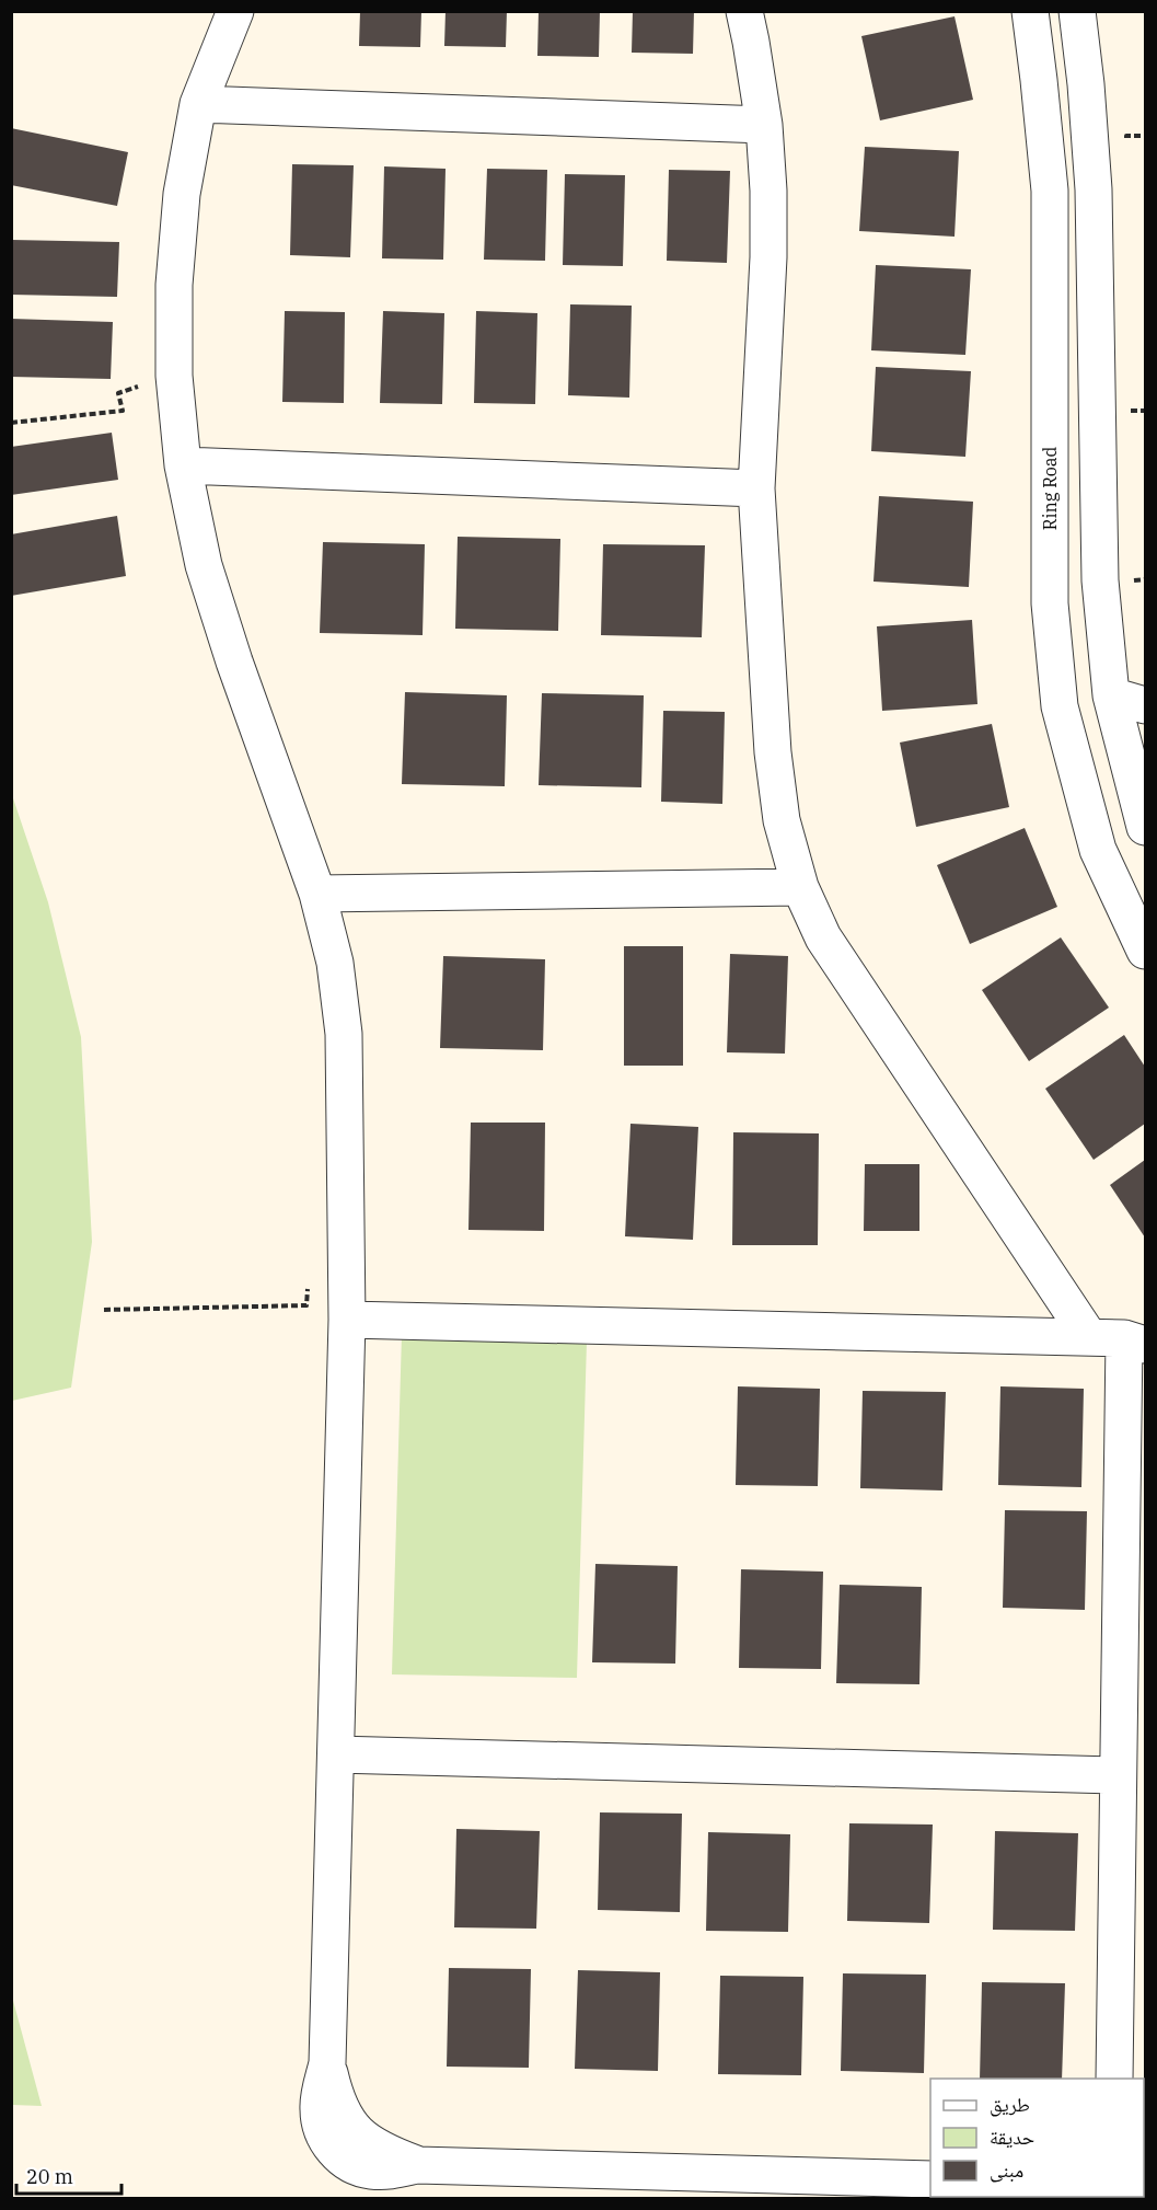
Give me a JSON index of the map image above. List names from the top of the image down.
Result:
{
  "streets": {
    "street": ["Ring Road"]
  },
  "legend": ["طريق", "حديقة", "مبنى"],
  "scale_bar": "20 m"
}
